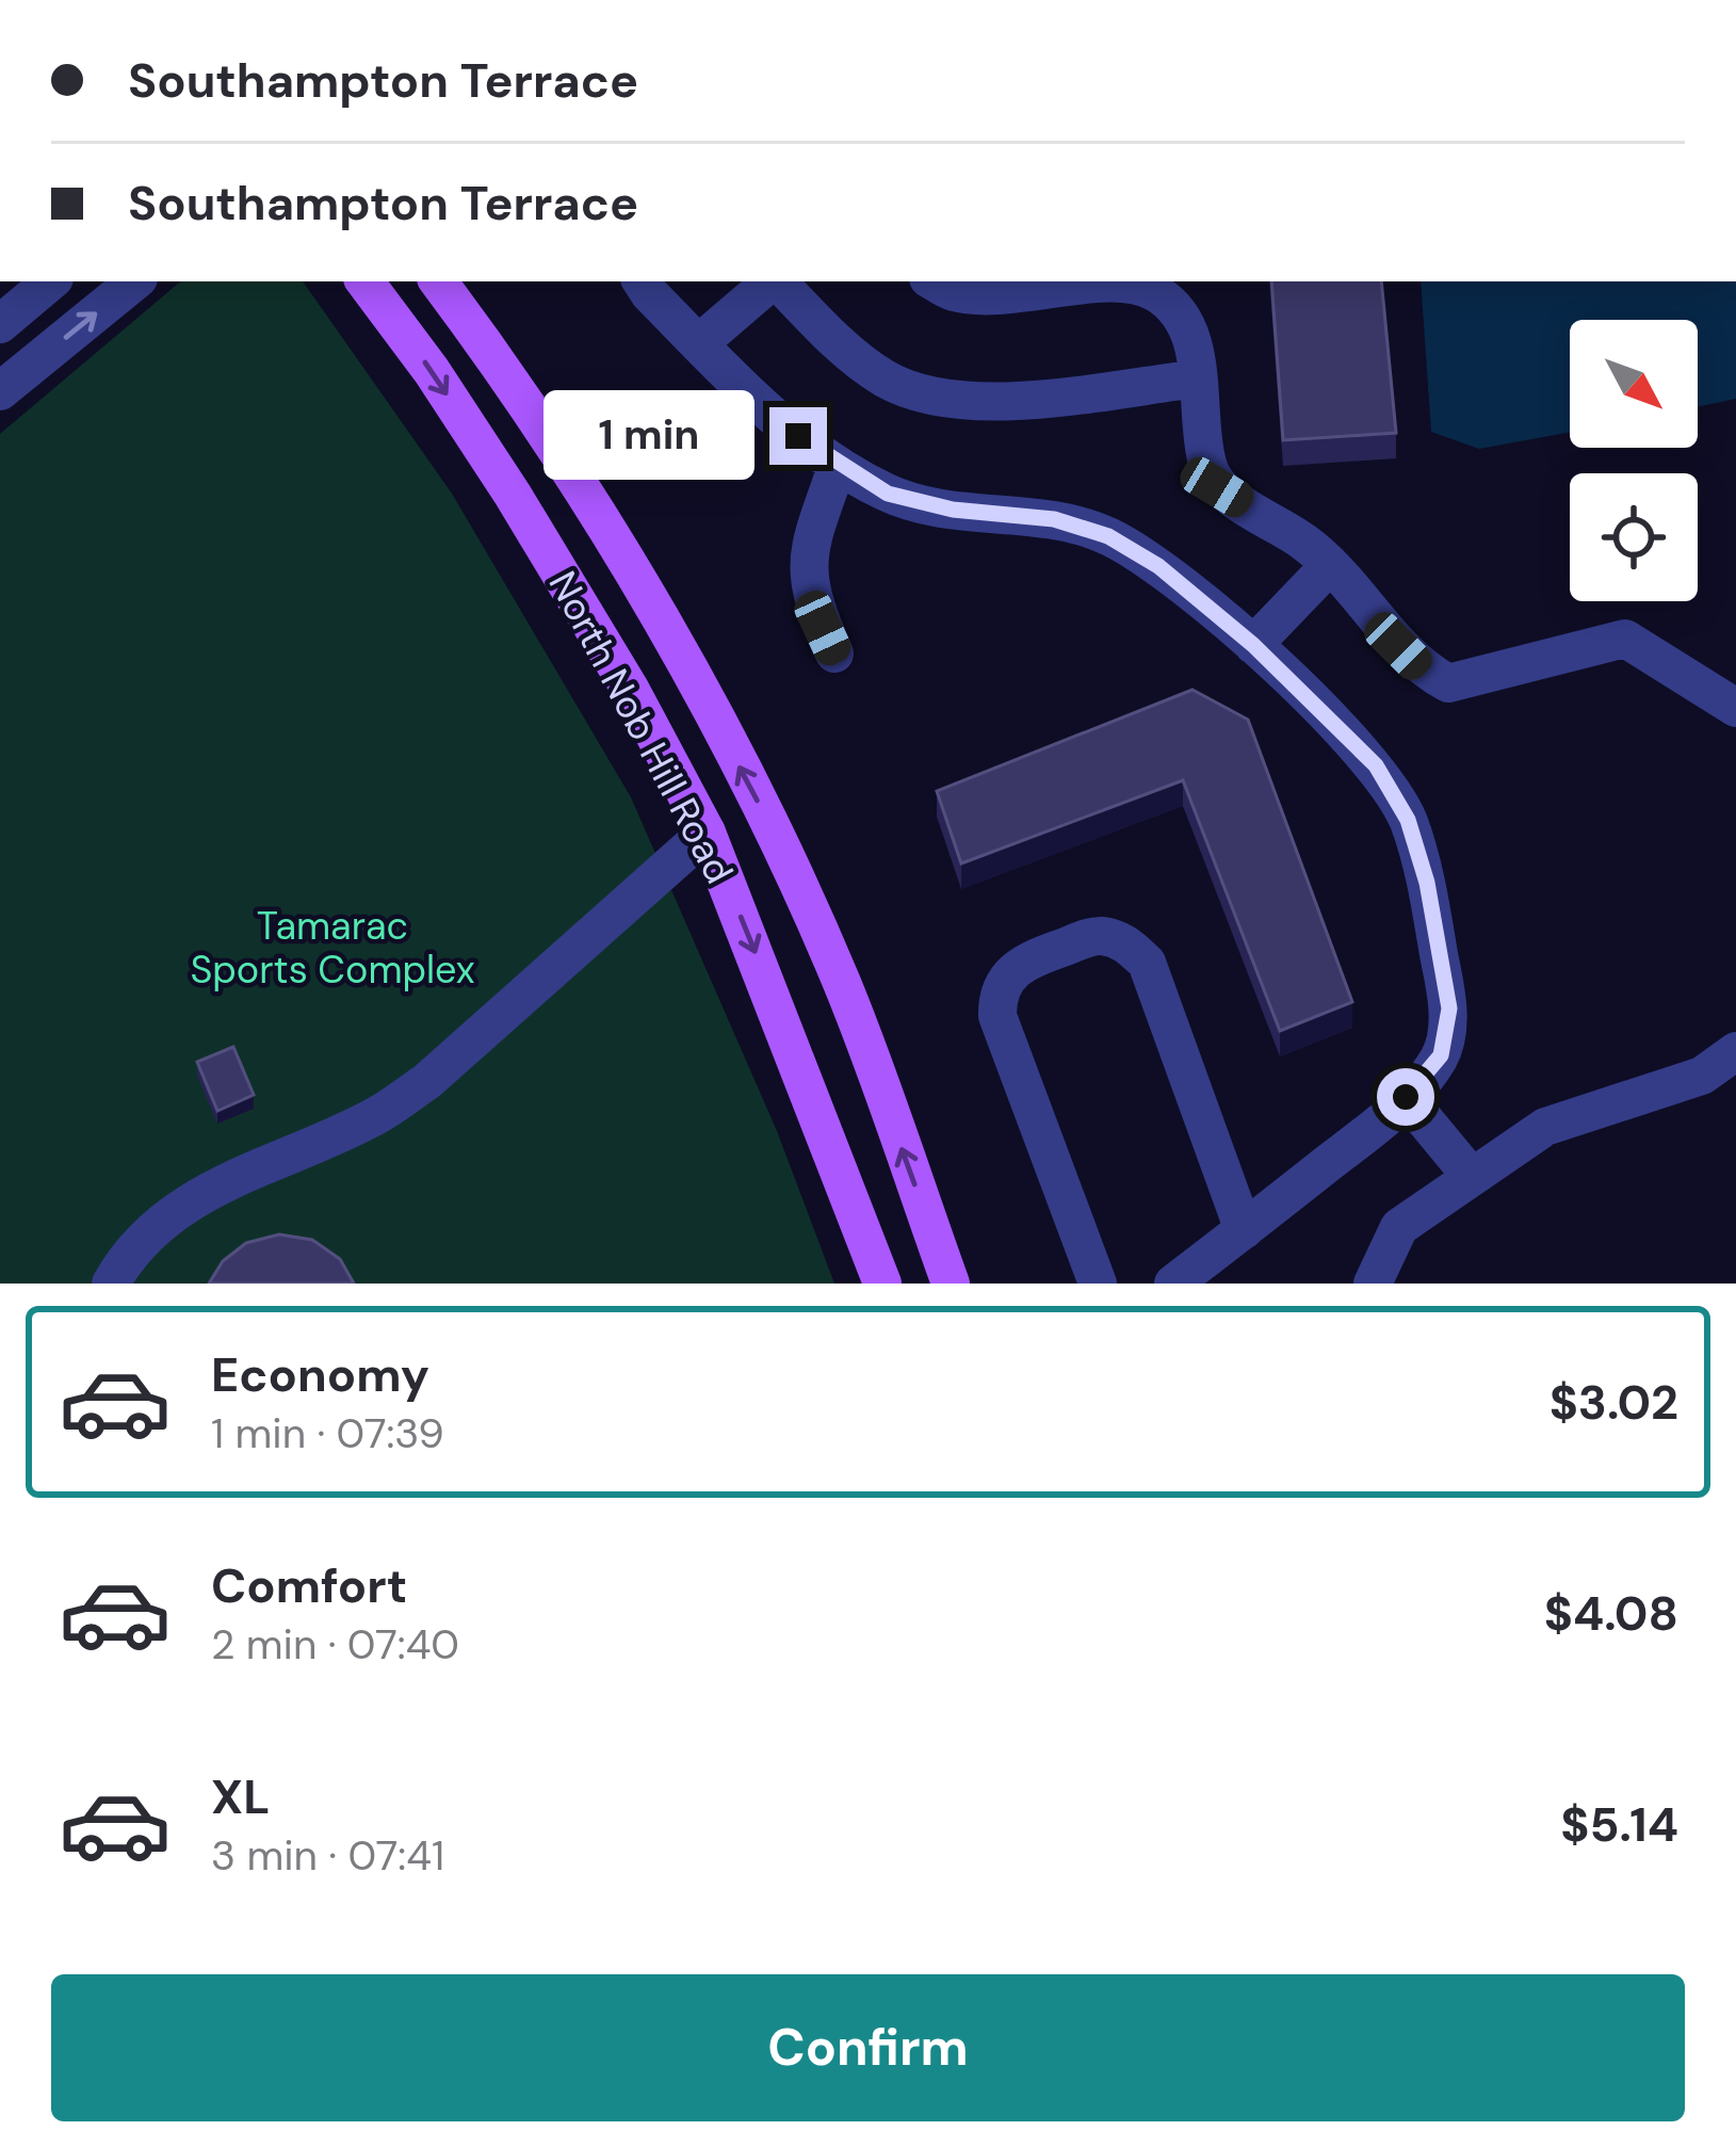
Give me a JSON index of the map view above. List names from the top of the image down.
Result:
{
  "streets": {
    "main road": ["North Nob Hill Road"]
  },
  "parks": ["Tamarac Sports Complex"],
  "north": "bottom right",
  "page": {
    "banner": ["Southampton Terrace", "Southampton Terrace"],
    "bubble": "1 min",
    "list": [
      {
        "name": "Economy",
        "note": "1 min · 07:39",
        "value": "$3.02"
      },
      {
        "name": "Comfort",
        "note": "2 min · 07:40",
        "value": "$4.08"
      },
      {
        "name": "XL",
        "note": "3 min · 07:41",
        "value": "$5.14"
      }
    ],
    "buttons": "Confirm"
  }
}
